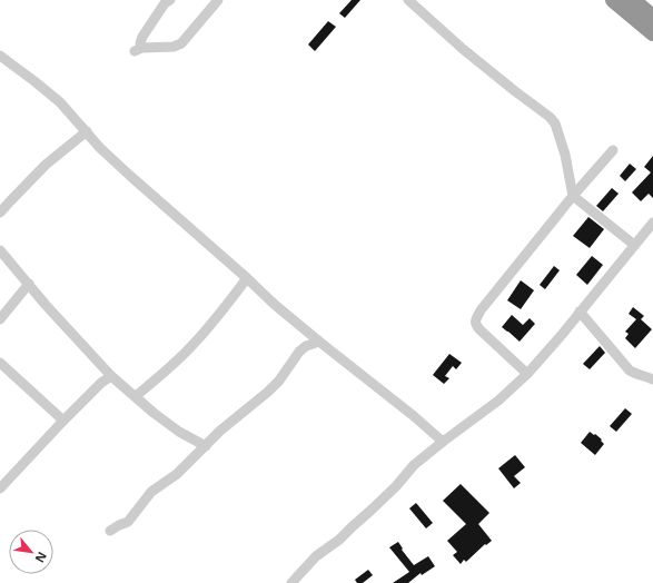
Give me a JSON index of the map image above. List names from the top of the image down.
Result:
{
  "north": "bottom right"
}
